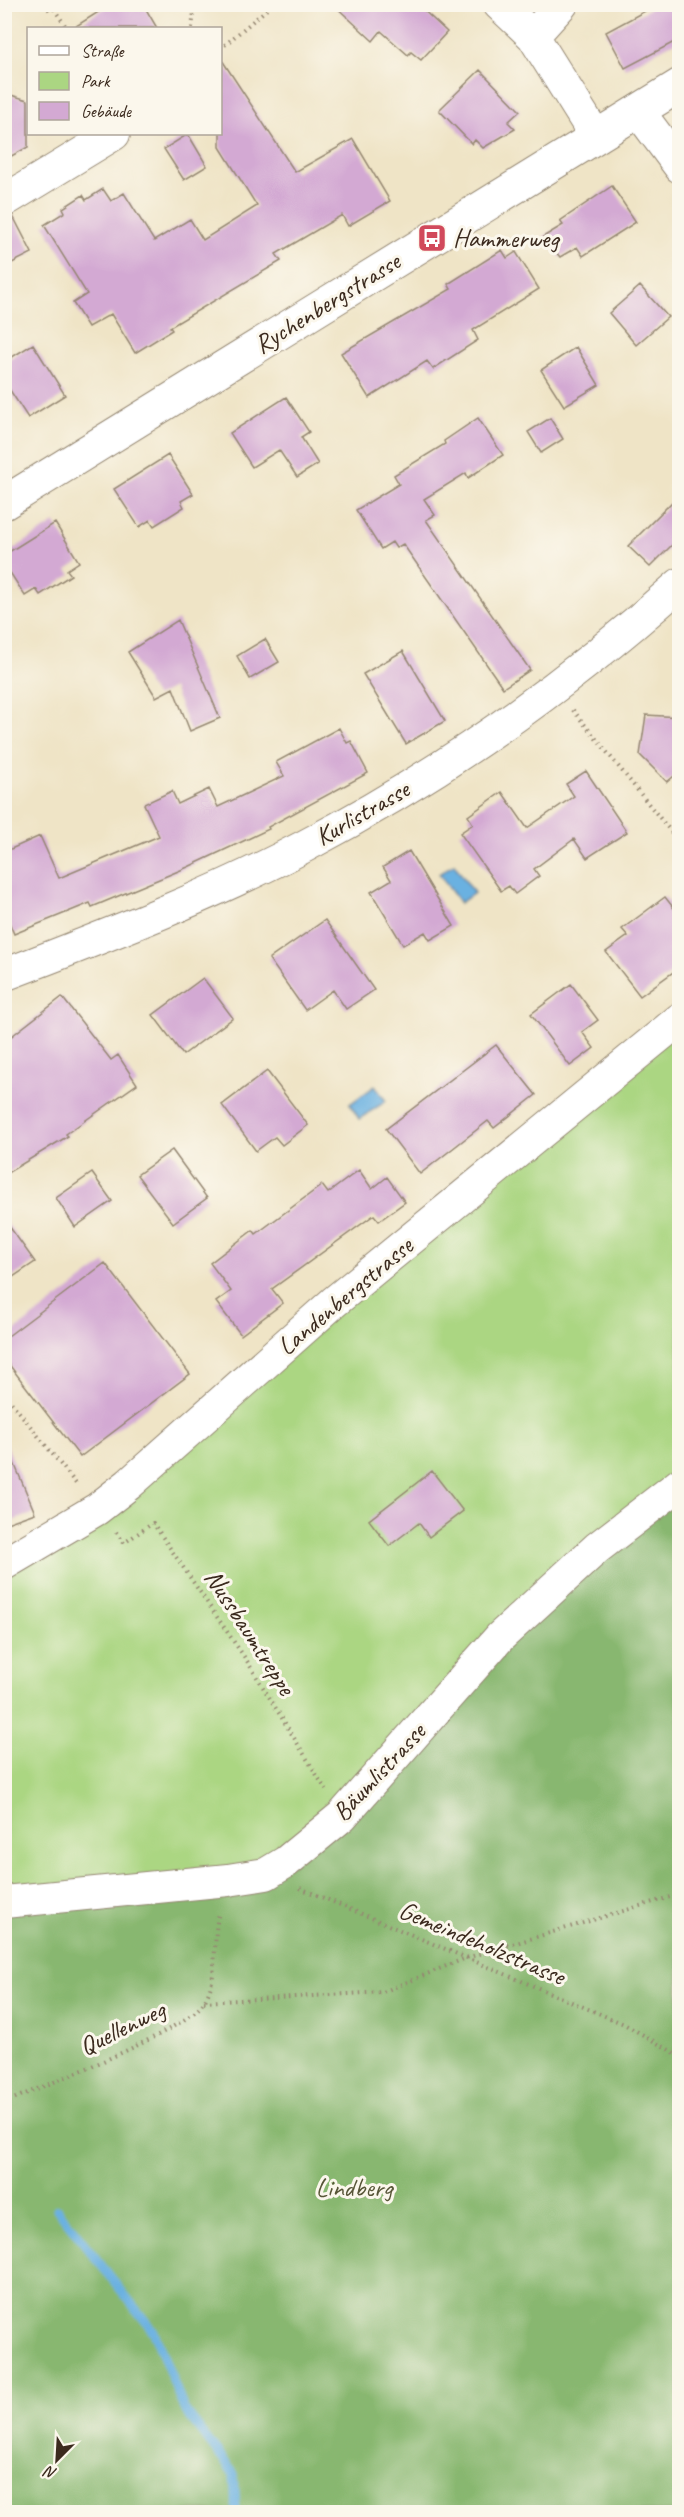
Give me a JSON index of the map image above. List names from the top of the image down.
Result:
{
  "streets": {
    "street": [
      "Rychenbergstrasse",
      "Kurlistrasse",
      "Landenbergstrasse",
      "Bäumlistrasse"
    ],
    "path": ["Nussbaumtreppe", "Gemeindeholzstrasse", "Quellenweg"]
  },
  "crossings": [
    ["Nussbaumtreppe", "Bäumlistrasse"],
    ["Bäumlistrasse", "Gemeindeholzstrasse"]
  ],
  "parks": ["Lindberg"],
  "places": {
    "bus stop": ["Hammerweg"]
  },
  "legend": ["Straße", "Park", "Gebäude"],
  "north": "bottom left"
}
